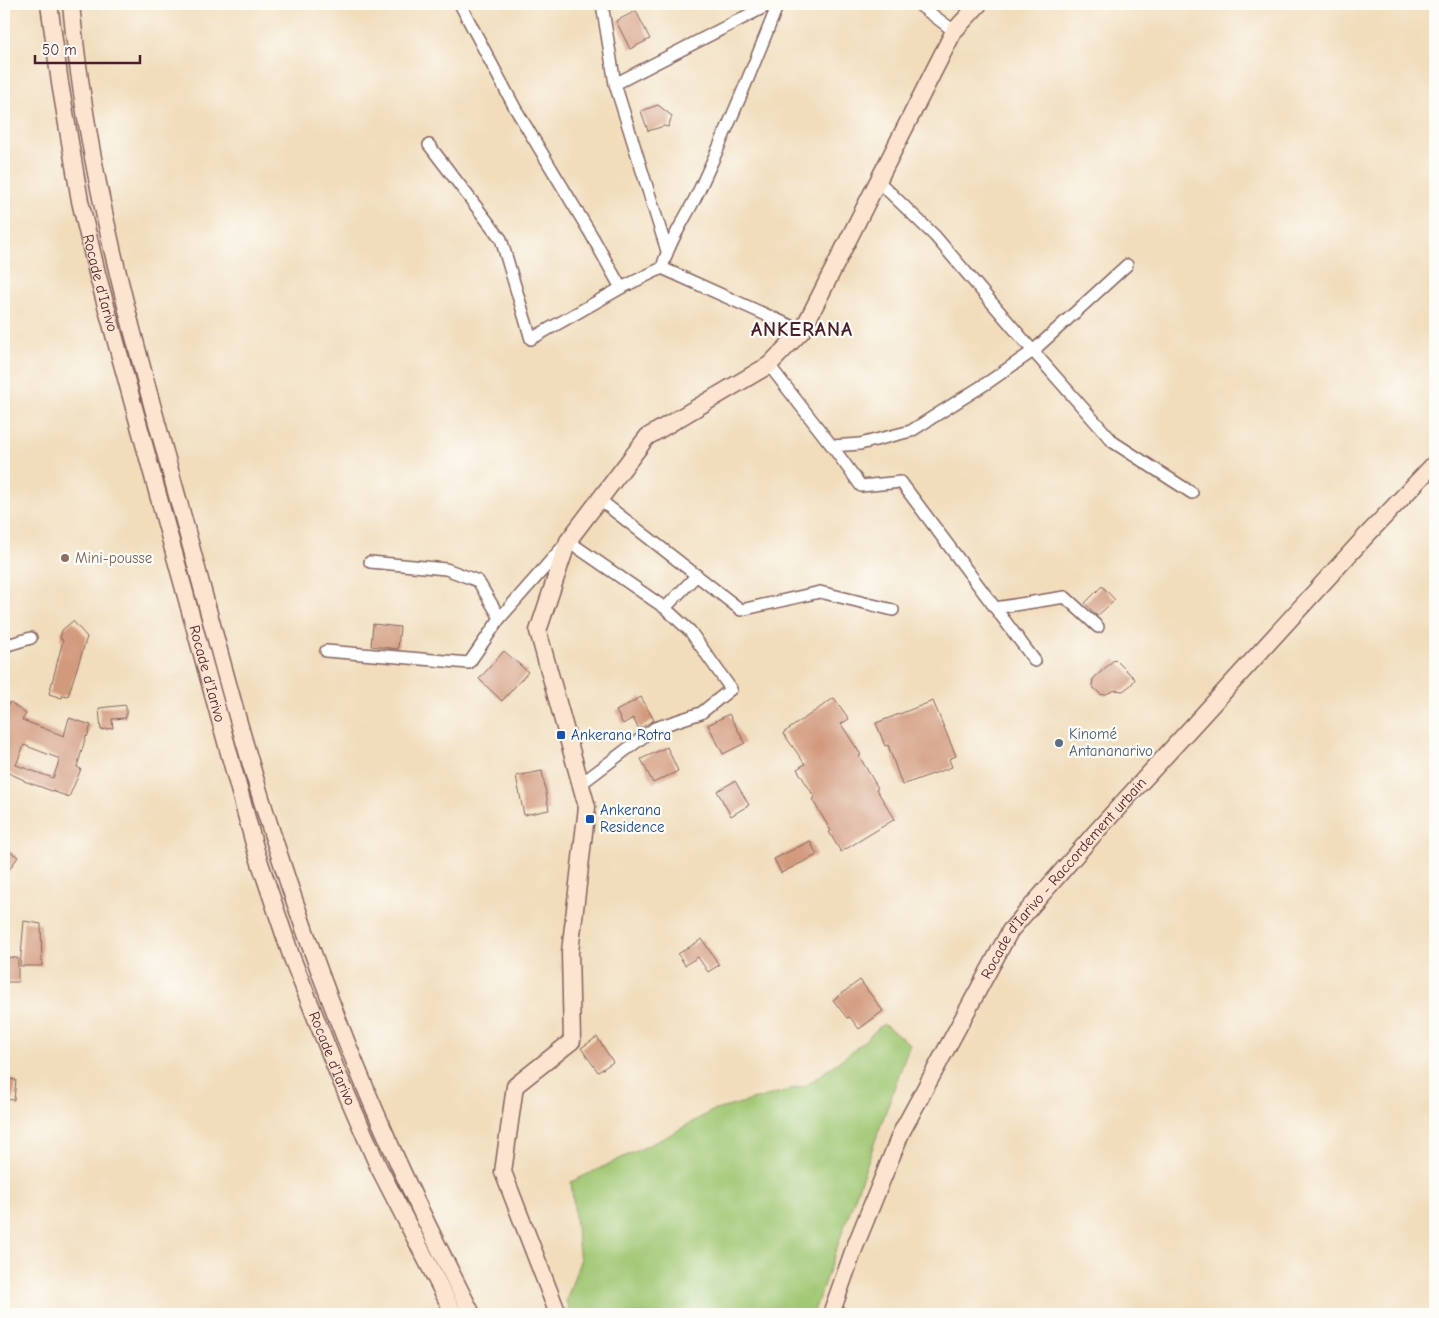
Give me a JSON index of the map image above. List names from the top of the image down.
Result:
{
  "streets": {
    "main road": ["Rocade d'Iarivo", "Rocade d'Iarivo - Raccordement urbain"]
  },
  "districts": ["ANKERANA"],
  "places": {
    "other": ["Mini-pousse", "Kinomé Antananarivo"],
    "transit": ["Ankerana Rotra", "Ankerana Residence"]
  },
  "scale_bar": "50 m"
}
